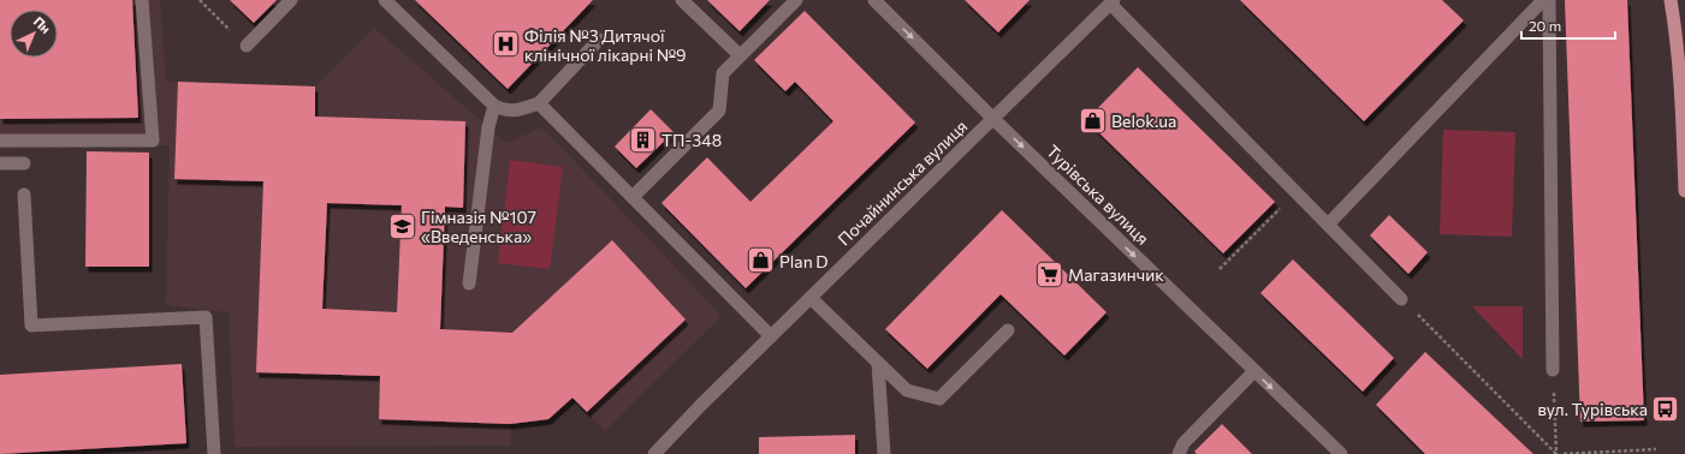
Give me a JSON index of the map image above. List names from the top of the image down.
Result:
{
  "streets": {
    "street": ["Почайнинська вулиця", "Турівська вулиця"]
  },
  "crossings": [
    ["Почайнинська вулиця", "Турівська вулиця"]
  ],
  "one_way": ["Турівська вулиця"],
  "places": {
    "hospital": ["Філія №3 Дитячої клінічної лікарні №9"],
    "shop": ["Belok.ua", "Plan D"],
    "building": ["ТП-348"],
    "school or university": ["Гімназія №107 «Введенська»"],
    "supermarket": ["Магазинчик"],
    "bus stop": ["вул. Турівська"]
  },
  "scale_bar": "20 m",
  "north": "top right"
}
